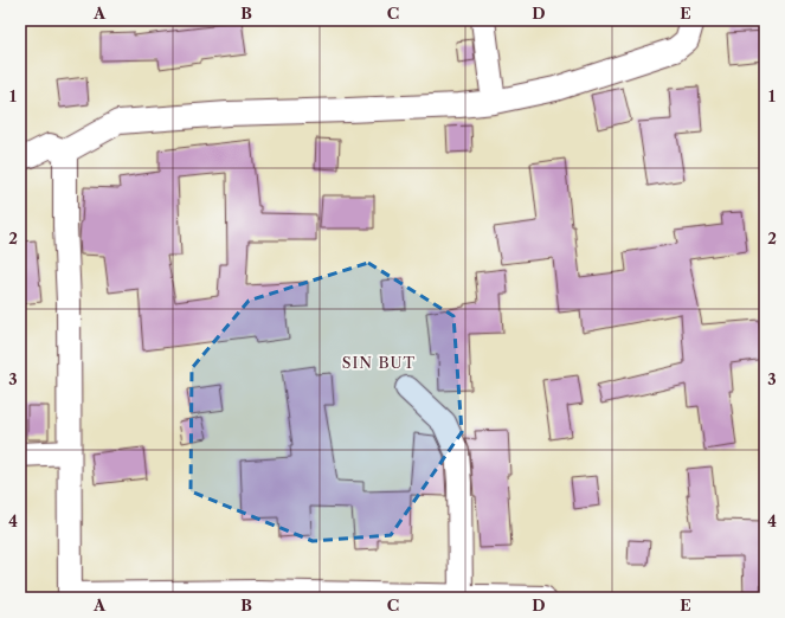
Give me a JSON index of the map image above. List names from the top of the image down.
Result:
{
  "districts": ["SIN BUT"],
  "grid": {
    "columns": [
      "A",
      "B",
      "C",
      "D",
      "E"
    ],
    "rows": [
      "1",
      "2",
      "3",
      "4"
    ]
  }
}
